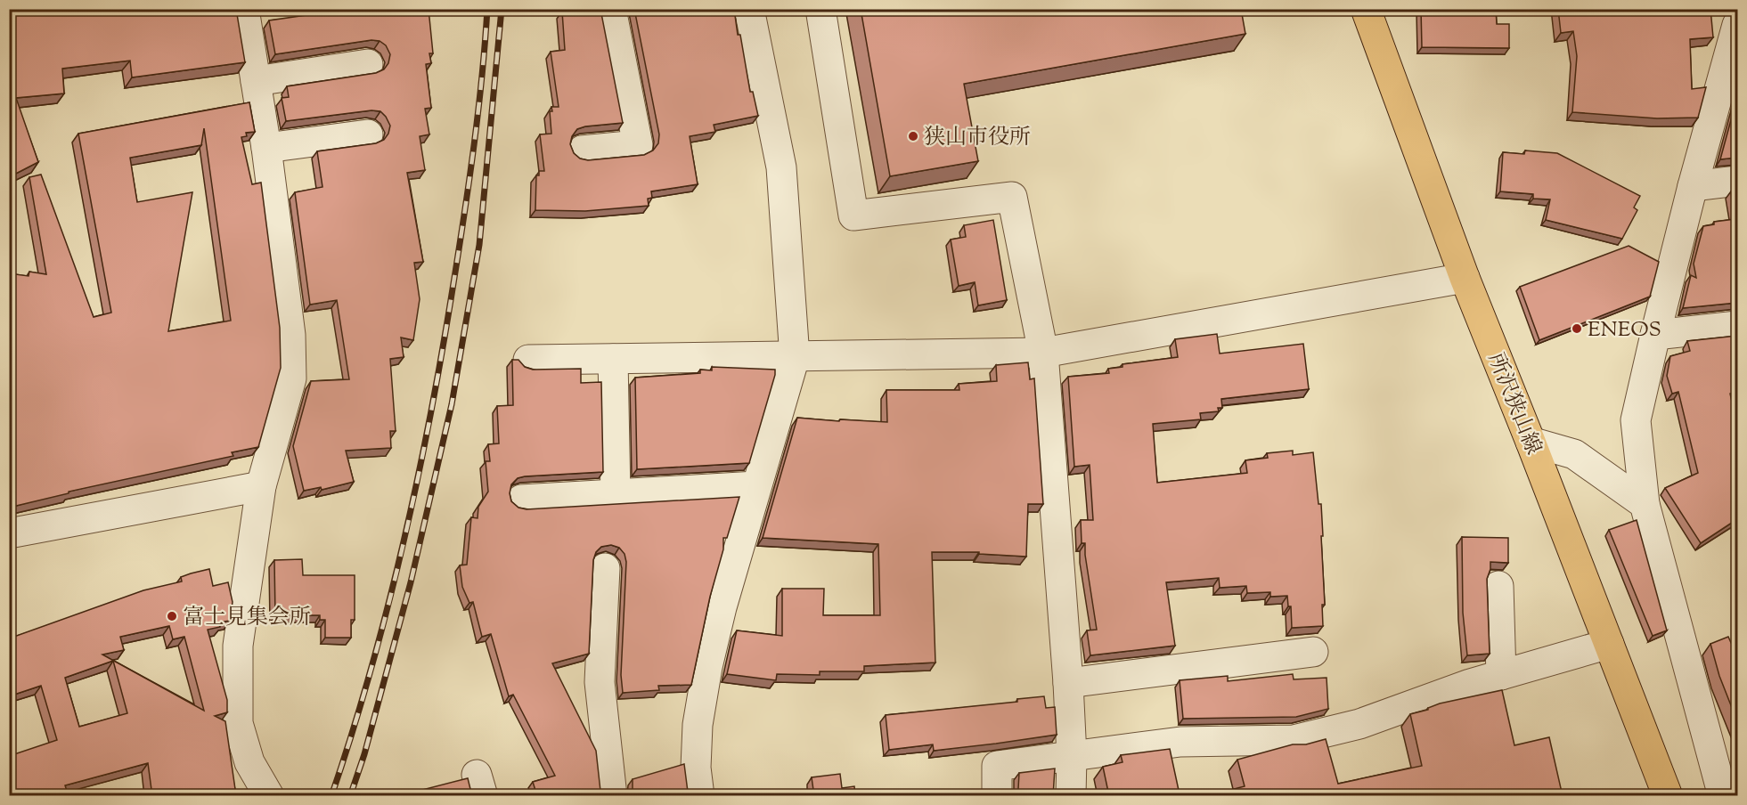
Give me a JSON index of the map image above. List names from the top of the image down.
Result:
{
  "streets": {
    "main road": ["所沢狭山線"]
  },
  "places": ["狭山市役所", "ENEOS", "富士見集会所"]
}
